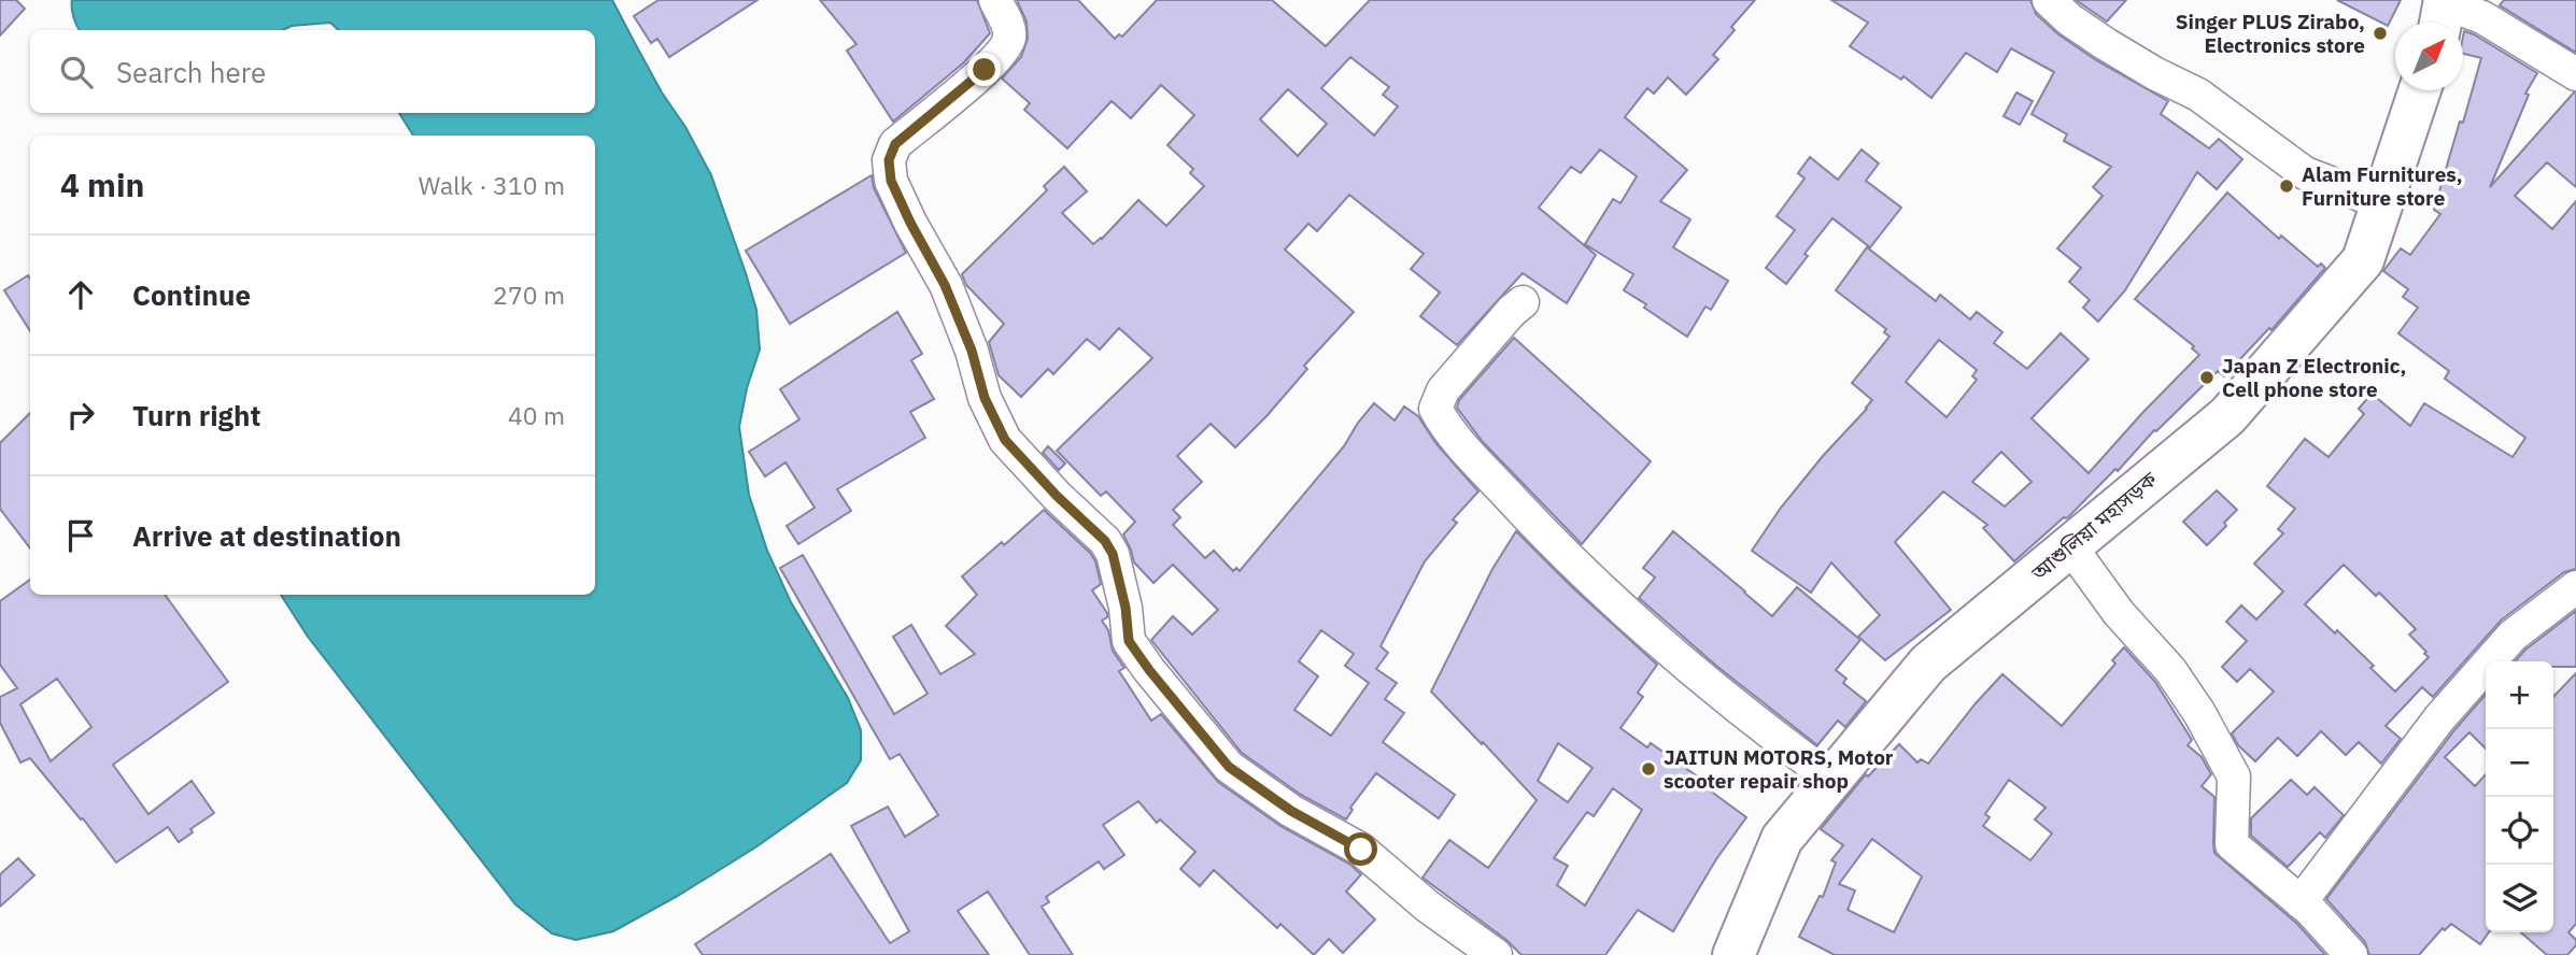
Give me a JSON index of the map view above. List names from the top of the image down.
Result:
{
  "streets": {
    "highway": ["আশুলিয়া মহাসড়ক"]
  },
  "places": [
    "Singer PLUS Zirabo, Electronics store",
    "Alam Furnitures, Furniture store",
    "Japan Z Electronic, Cell phone store",
    "JAITUN MOTORS, Motor scooter repair shop"
  ],
  "north": "top right",
  "page": {
    "search": "Search here",
    "heading": ["4 min", "Walk · 310 m"],
    "list": [
      ["Continue", "270 m"],
      ["Turn right", "40 m"],
      "Arrive at destination"
    ],
    "map_buttons": ["+", "−"]
  }
}
